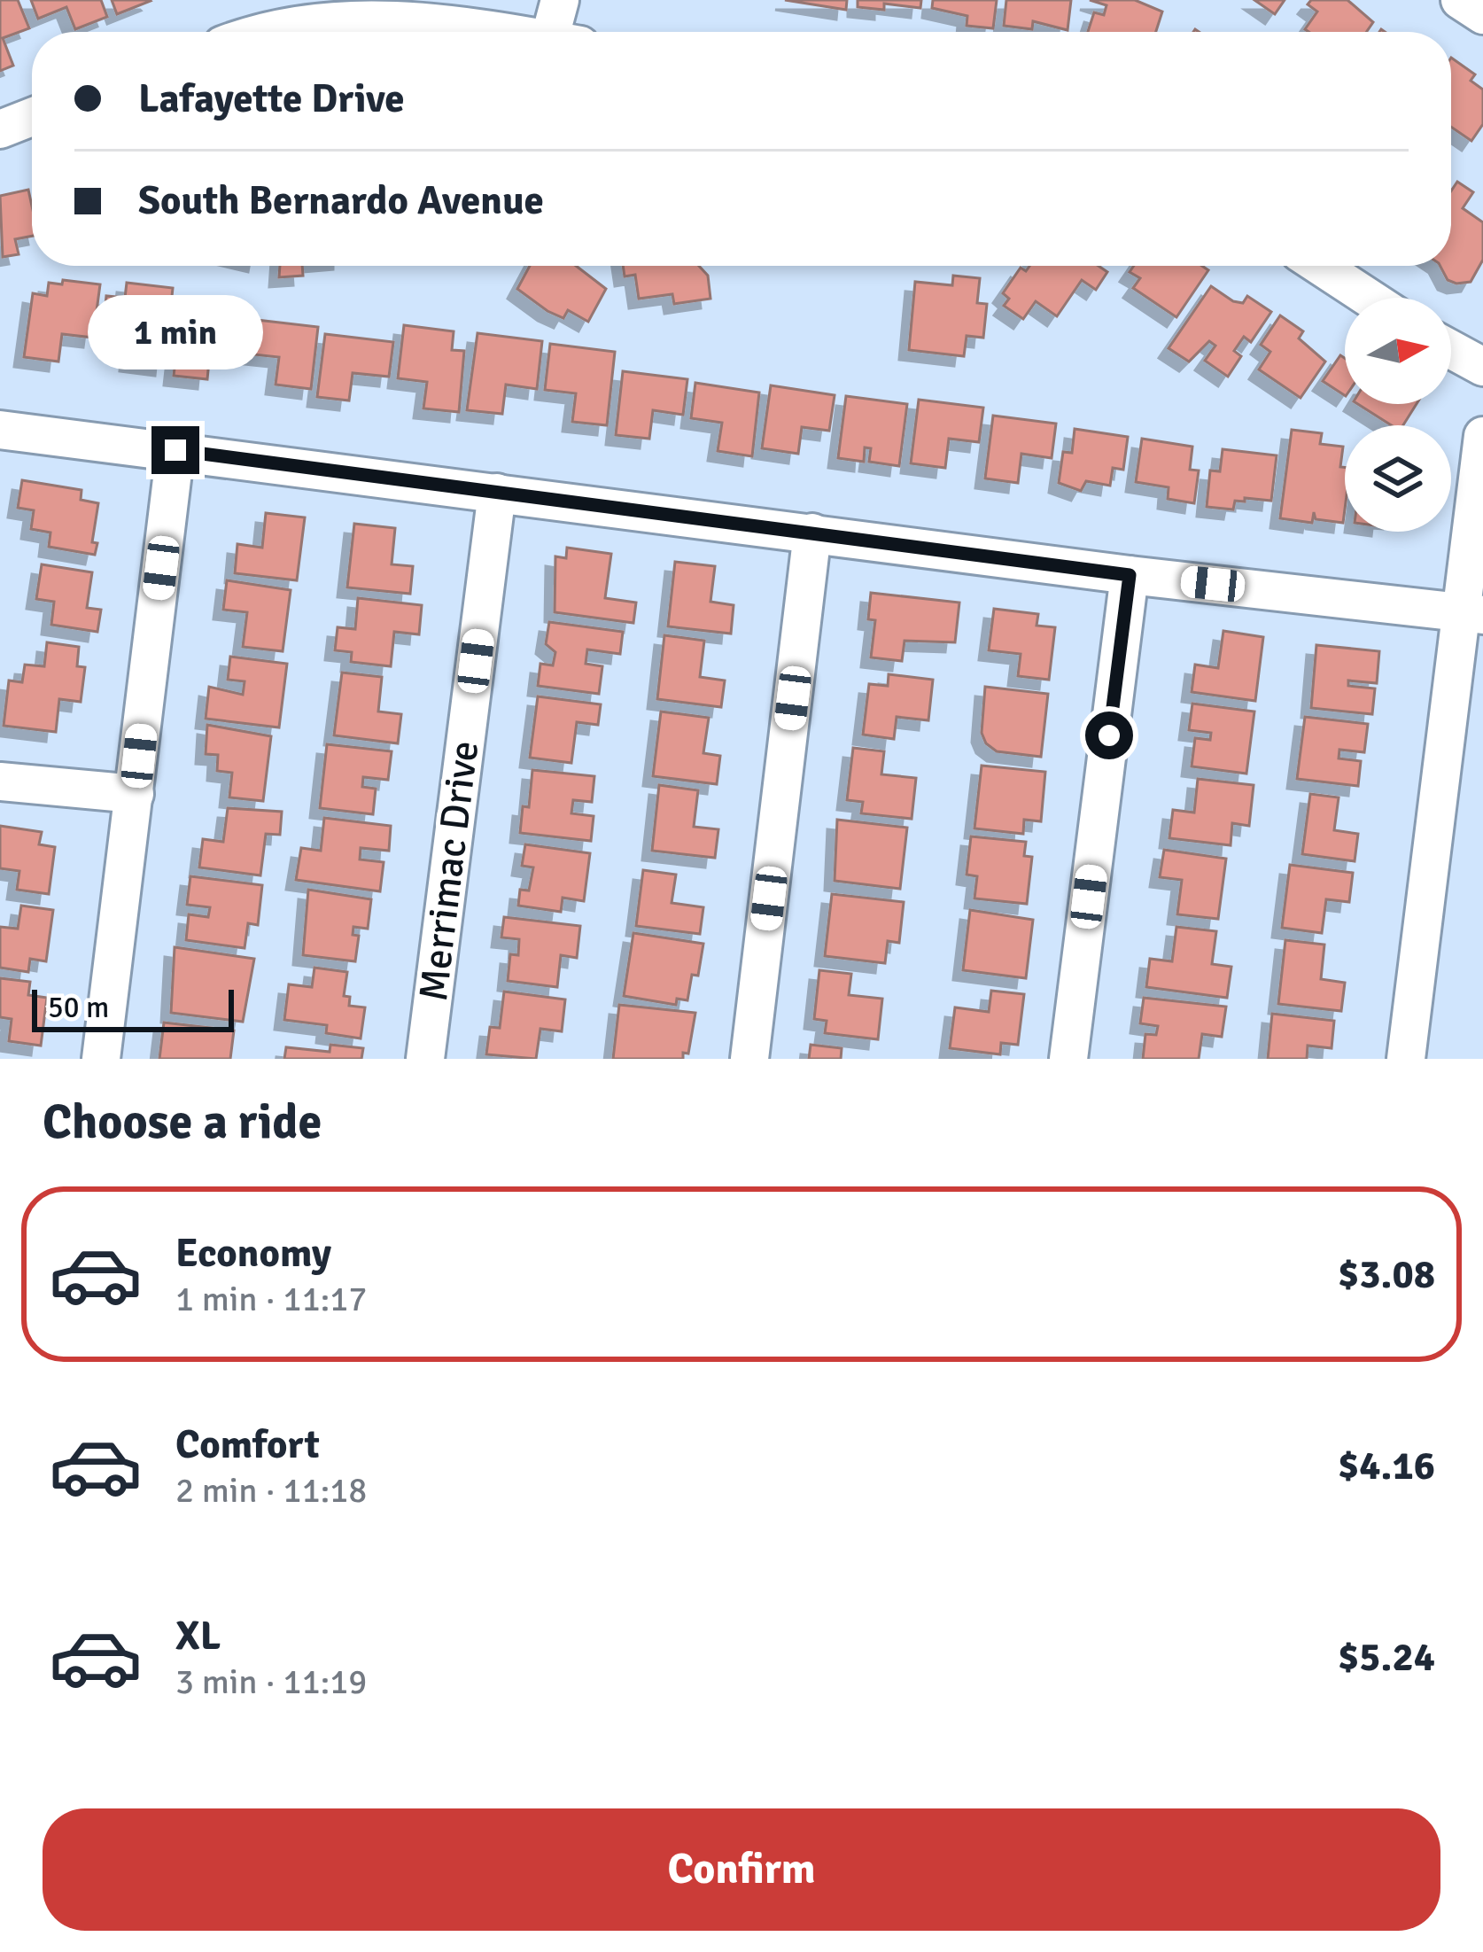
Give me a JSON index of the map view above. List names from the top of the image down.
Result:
{
  "streets": {
    "street": ["Merrimac Drive"]
  },
  "scale_bar": "50 m",
  "north": "right",
  "page": {
    "banner": ["Lafayette Drive", "South Bernardo Avenue"],
    "bubble": "1 min",
    "scale": "50 m",
    "heading": "Choose a ride",
    "list": [
      {
        "name": "Economy",
        "note": "1 min · 11:17",
        "value": "$3.08"
      },
      {
        "name": "Comfort",
        "note": "2 min · 11:18",
        "value": "$4.16"
      },
      {
        "name": "XL",
        "note": "3 min · 11:19",
        "value": "$5.24"
      }
    ],
    "buttons": "Confirm"
  }
}
